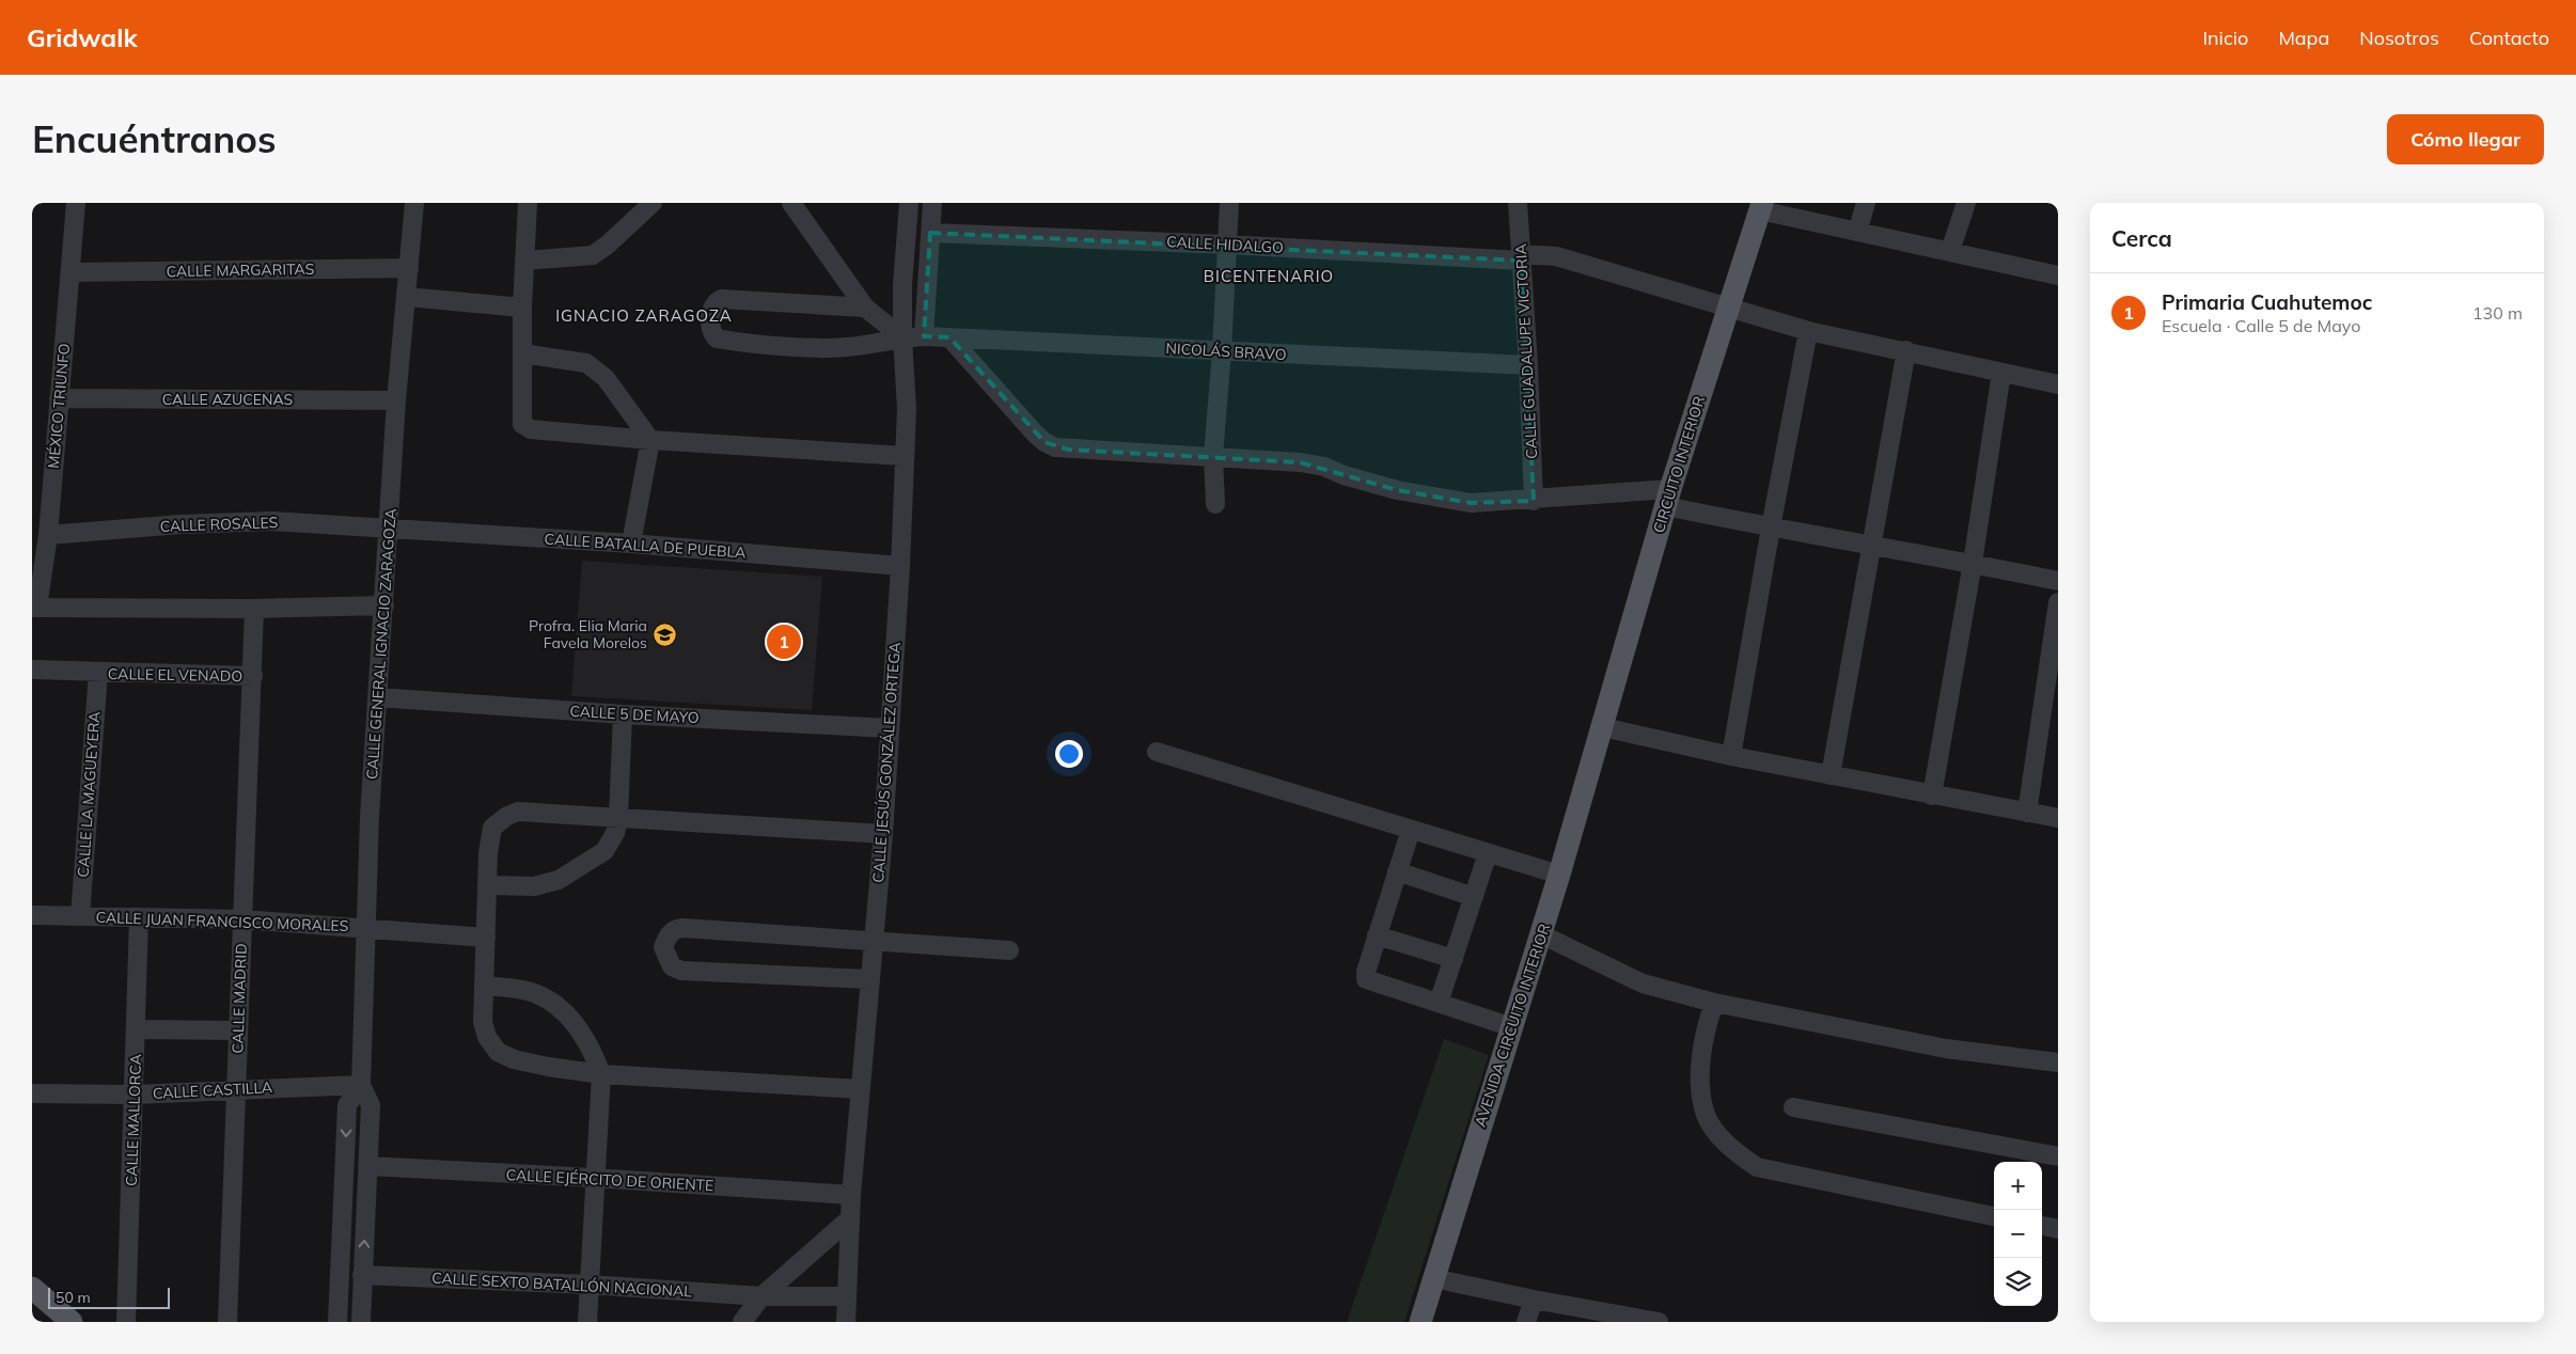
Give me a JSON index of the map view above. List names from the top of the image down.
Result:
{
  "streets": {
    "main road": ["CIRCUITO INTERIOR", "AVENIDA CIRCUITO INTERIOR"],
    "street": [
      "CALLE HIDALGO",
      "CALLE MARGARITAS",
      "NICOLÁS BRAVO",
      "CALLE GUADALUPE VICTORIA",
      "CALLE AZUCENAS",
      "MÉXICO TRIUNFO",
      "CALLE ROSALES",
      "CALLE BATALLA DE PUEBLA",
      "CALLE GENERAL IGNACIO ZARAGOZA",
      "CALLE EL VENADO",
      "CALLE 5 DE MAYO",
      "CALLE JESÚS GONZÁLEZ ORTEGA",
      "CALLE LA MAGUEYERA",
      "CALLE JUAN FRANCISCO MORALES",
      "CALLE MADRID",
      "CALLE CASTILLA",
      "CALLE MALLORCA",
      "CALLE EJÉRCITO DE ORIENTE",
      "CALLE SEXTO BATALLÓN NACIONAL"
    ]
  },
  "crossings": [
    ["CALLE HIDALGO", "CALLE GUADALUPE VICTORIA"],
    ["CALLE HIDALGO", "CIRCUITO INTERIOR"],
    ["CALLE MARGARITAS", "MÉXICO TRIUNFO"],
    ["CALLE MARGARITAS", "CALLE GENERAL IGNACIO ZARAGOZA"],
    ["NICOLÁS BRAVO", "CALLE GUADALUPE VICTORIA"],
    ["NICOLÁS BRAVO", "CALLE JESÚS GONZÁLEZ ORTEGA"],
    ["CALLE AZUCENAS", "MÉXICO TRIUNFO"],
    ["CALLE AZUCENAS", "CALLE GENERAL IGNACIO ZARAGOZA"],
    ["MÉXICO TRIUNFO", "CALLE ROSALES"],
    ["CIRCUITO INTERIOR", "AVENIDA CIRCUITO INTERIOR"],
    ["CALLE ROSALES", "CALLE BATALLA DE PUEBLA"],
    ["CALLE ROSALES", "CALLE GENERAL IGNACIO ZARAGOZA"],
    ["CALLE BATALLA DE PUEBLA", "CALLE GENERAL IGNACIO ZARAGOZA"],
    ["CALLE BATALLA DE PUEBLA", "CALLE JESÚS GONZÁLEZ ORTEGA"],
    ["CALLE GENERAL IGNACIO ZARAGOZA", "CALLE 5 DE MAYO"],
    ["CALLE GENERAL IGNACIO ZARAGOZA", "CALLE JUAN FRANCISCO MORALES"],
    ["CALLE GENERAL IGNACIO ZARAGOZA", "CALLE CASTILLA"],
    ["CALLE GENERAL IGNACIO ZARAGOZA", "CALLE EJÉRCITO DE ORIENTE"],
    ["CALLE GENERAL IGNACIO ZARAGOZA", "CALLE SEXTO BATALLÓN NACIONAL"],
    ["CALLE EL VENADO", "CALLE LA MAGUEYERA"],
    ["CALLE EL VENADO", "CALLE MADRID"],
    ["CALLE 5 DE MAYO", "CALLE JESÚS GONZÁLEZ ORTEGA"],
    ["CALLE JESÚS GONZÁLEZ ORTEGA", "CALLE EJÉRCITO DE ORIENTE"],
    ["CALLE JESÚS GONZÁLEZ ORTEGA", "CALLE SEXTO BATALLÓN NACIONAL"],
    ["CALLE LA MAGUEYERA", "CALLE JUAN FRANCISCO MORALES"],
    ["CALLE JUAN FRANCISCO MORALES", "CALLE MADRID"],
    ["CALLE JUAN FRANCISCO MORALES", "CALLE MALLORCA"],
    ["CALLE MADRID", "CALLE CASTILLA"],
    ["CALLE CASTILLA", "CALLE MALLORCA"]
  ],
  "districts": ["BICENTENARIO", "IGNACIO ZARAGOZA"],
  "places": {
    "school or university": ["Profra. Elia Maria Favela Morelos"]
  },
  "scale_bar": "50 m",
  "page": {
    "header": "Gridwalk",
    "nav": [
      "Inicio",
      "Mapa",
      "Nosotros",
      "Contacto"
    ],
    "buttons": "Cómo llegar",
    "title": "Encuéntranos",
    "heading": "Cerca",
    "list": [
      {
        "mark": "1",
        "name": "Primaria Cuahutemoc",
        "note": "Escuela · Calle 5 de Mayo",
        "value": "130 m"
      }
    ],
    "pins": "1",
    "map_buttons": ["+", "−"],
    "scale": "50 m"
  }
}
